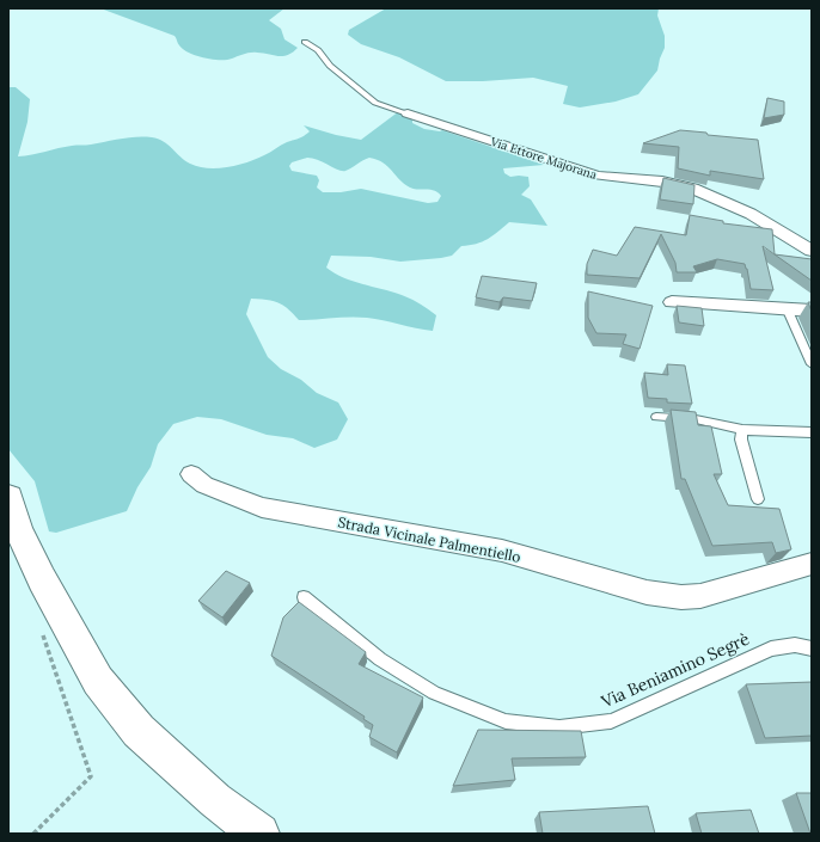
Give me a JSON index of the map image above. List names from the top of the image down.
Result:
{
  "streets": {
    "street": ["Via Ettore Majorana", "Strada Vicinale Palmentiello"],
    "lane": ["Via Beniamino Segrè"]
  }
}
